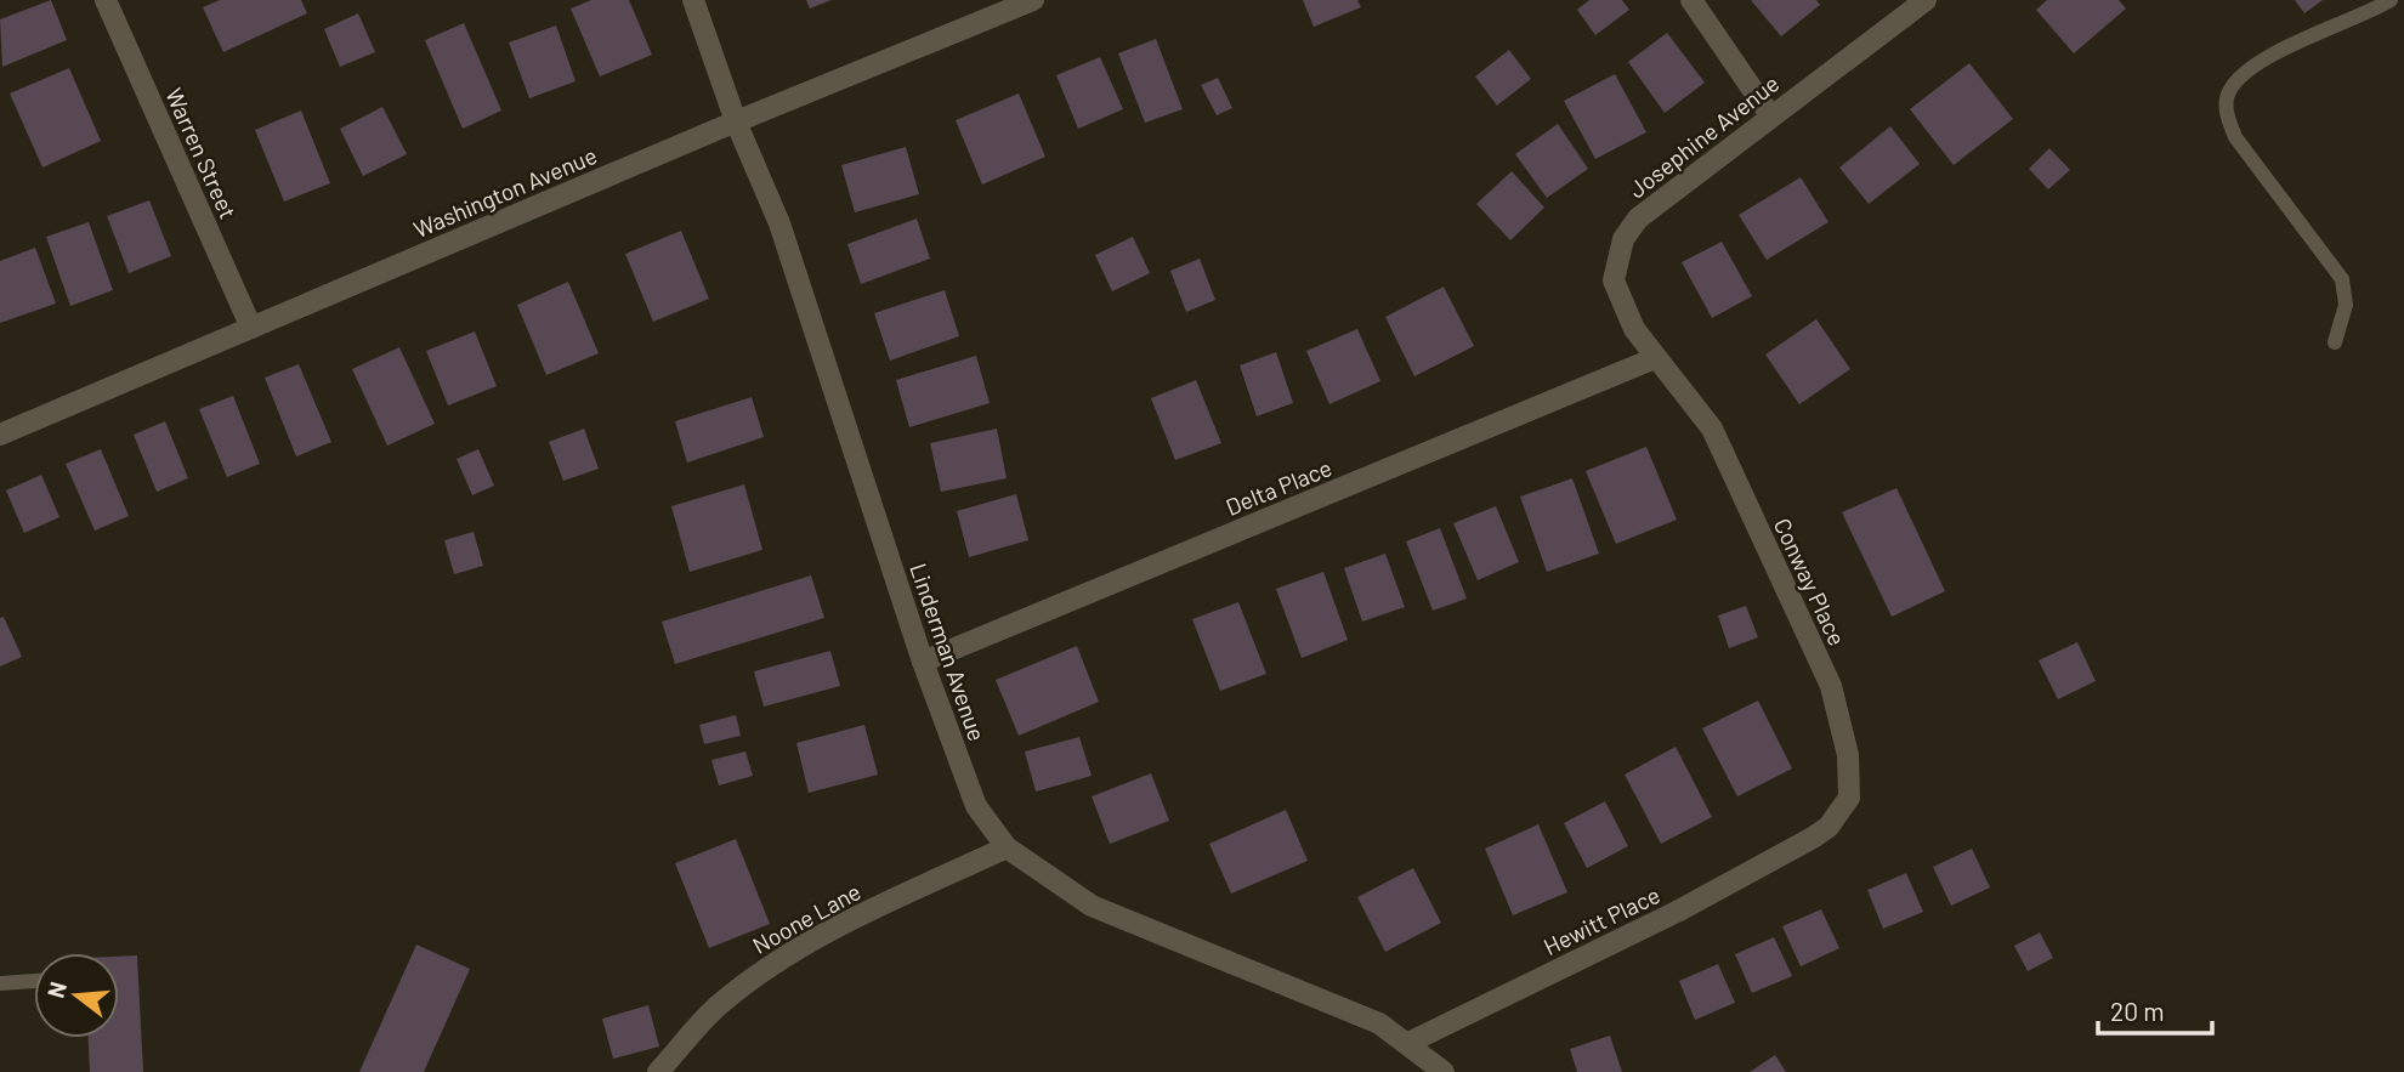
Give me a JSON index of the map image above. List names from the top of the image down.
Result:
{
  "streets": {
    "street": [
      "Josephine Avenue",
      "Warren Street",
      "Washington Avenue",
      "Delta Place",
      "Conway Place",
      "Linderman Avenue",
      "Noone Lane",
      "Hewitt Place"
    ]
  },
  "crossings": [
    ["Josephine Avenue", "Delta Place"],
    ["Josephine Avenue", "Conway Place"],
    ["Warren Street", "Washington Avenue"],
    ["Washington Avenue", "Linderman Avenue"],
    ["Delta Place", "Conway Place"],
    ["Delta Place", "Linderman Avenue"],
    ["Conway Place", "Hewitt Place"],
    ["Linderman Avenue", "Noone Lane"],
    ["Linderman Avenue", "Hewitt Place"]
  ],
  "scale_bar": "20 m",
  "north": "left"
}
